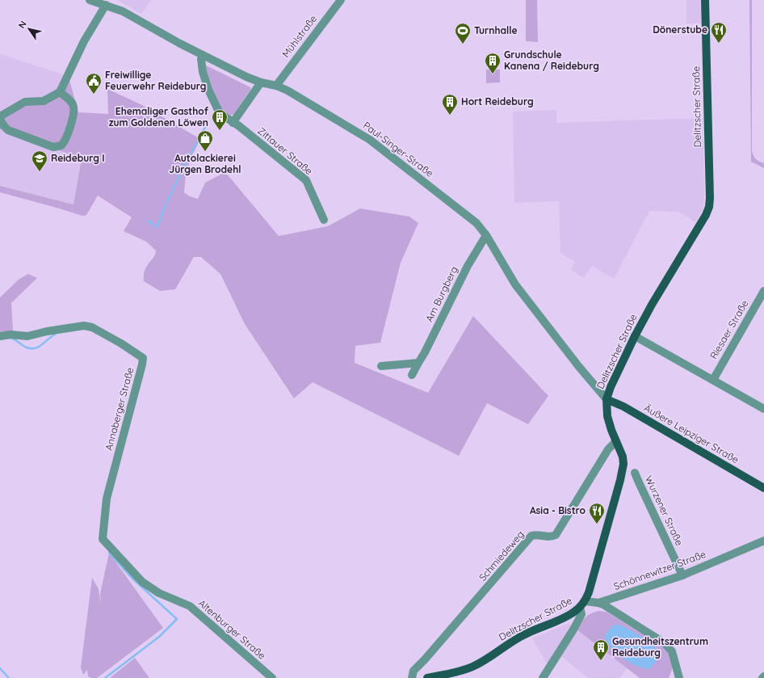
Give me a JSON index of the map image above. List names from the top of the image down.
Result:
{
  "streets": {
    "main road": ["Delitzscher Straße", "Äußere Leipziger Straße"],
    "street": [
      "Mühlstraße",
      "Paul-Singer-Straße",
      "Zittauer Straße",
      "Am Burgberg",
      "Riesaer Straße",
      "Annaberger Straße",
      "Wurzener Straße",
      "Schmiedeweg",
      "Schönnewitzer Straße",
      "Altenburger Straße"
    ]
  },
  "crossings": [
    ["Mühlstraße", "Paul-Singer-Straße"],
    ["Delitzscher Straße", "Paul-Singer-Straße"],
    ["Delitzscher Straße", "Äußere Leipziger Straße"],
    ["Delitzscher Straße", "Schmiedeweg"],
    ["Paul-Singer-Straße", "Zittauer Straße"],
    ["Paul-Singer-Straße", "Am Burgberg"],
    ["Paul-Singer-Straße", "Äußere Leipziger Straße"],
    ["Annaberger Straße", "Altenburger Straße"],
    ["Wurzener Straße", "Schönnewitzer Straße"]
  ],
  "places": {
    "restaurant": ["Dönerstube", "Asia - Bistro"],
    "sports": ["Turnhalle"],
    "building": [
      "Grundschule Kanena / Reideburg",
      "Hort Reideburg",
      "Ehemaliger Gasthof zum Goldenen Löwen",
      "Gesundheitszentrum Reideburg"
    ],
    "public building": ["Freiwillige Feuerwehr Reideburg"],
    "shop": ["Autolackierei Jürgen Brodehl"],
    "school or university": ["Reideburg I"]
  },
  "north": "top left"
}
